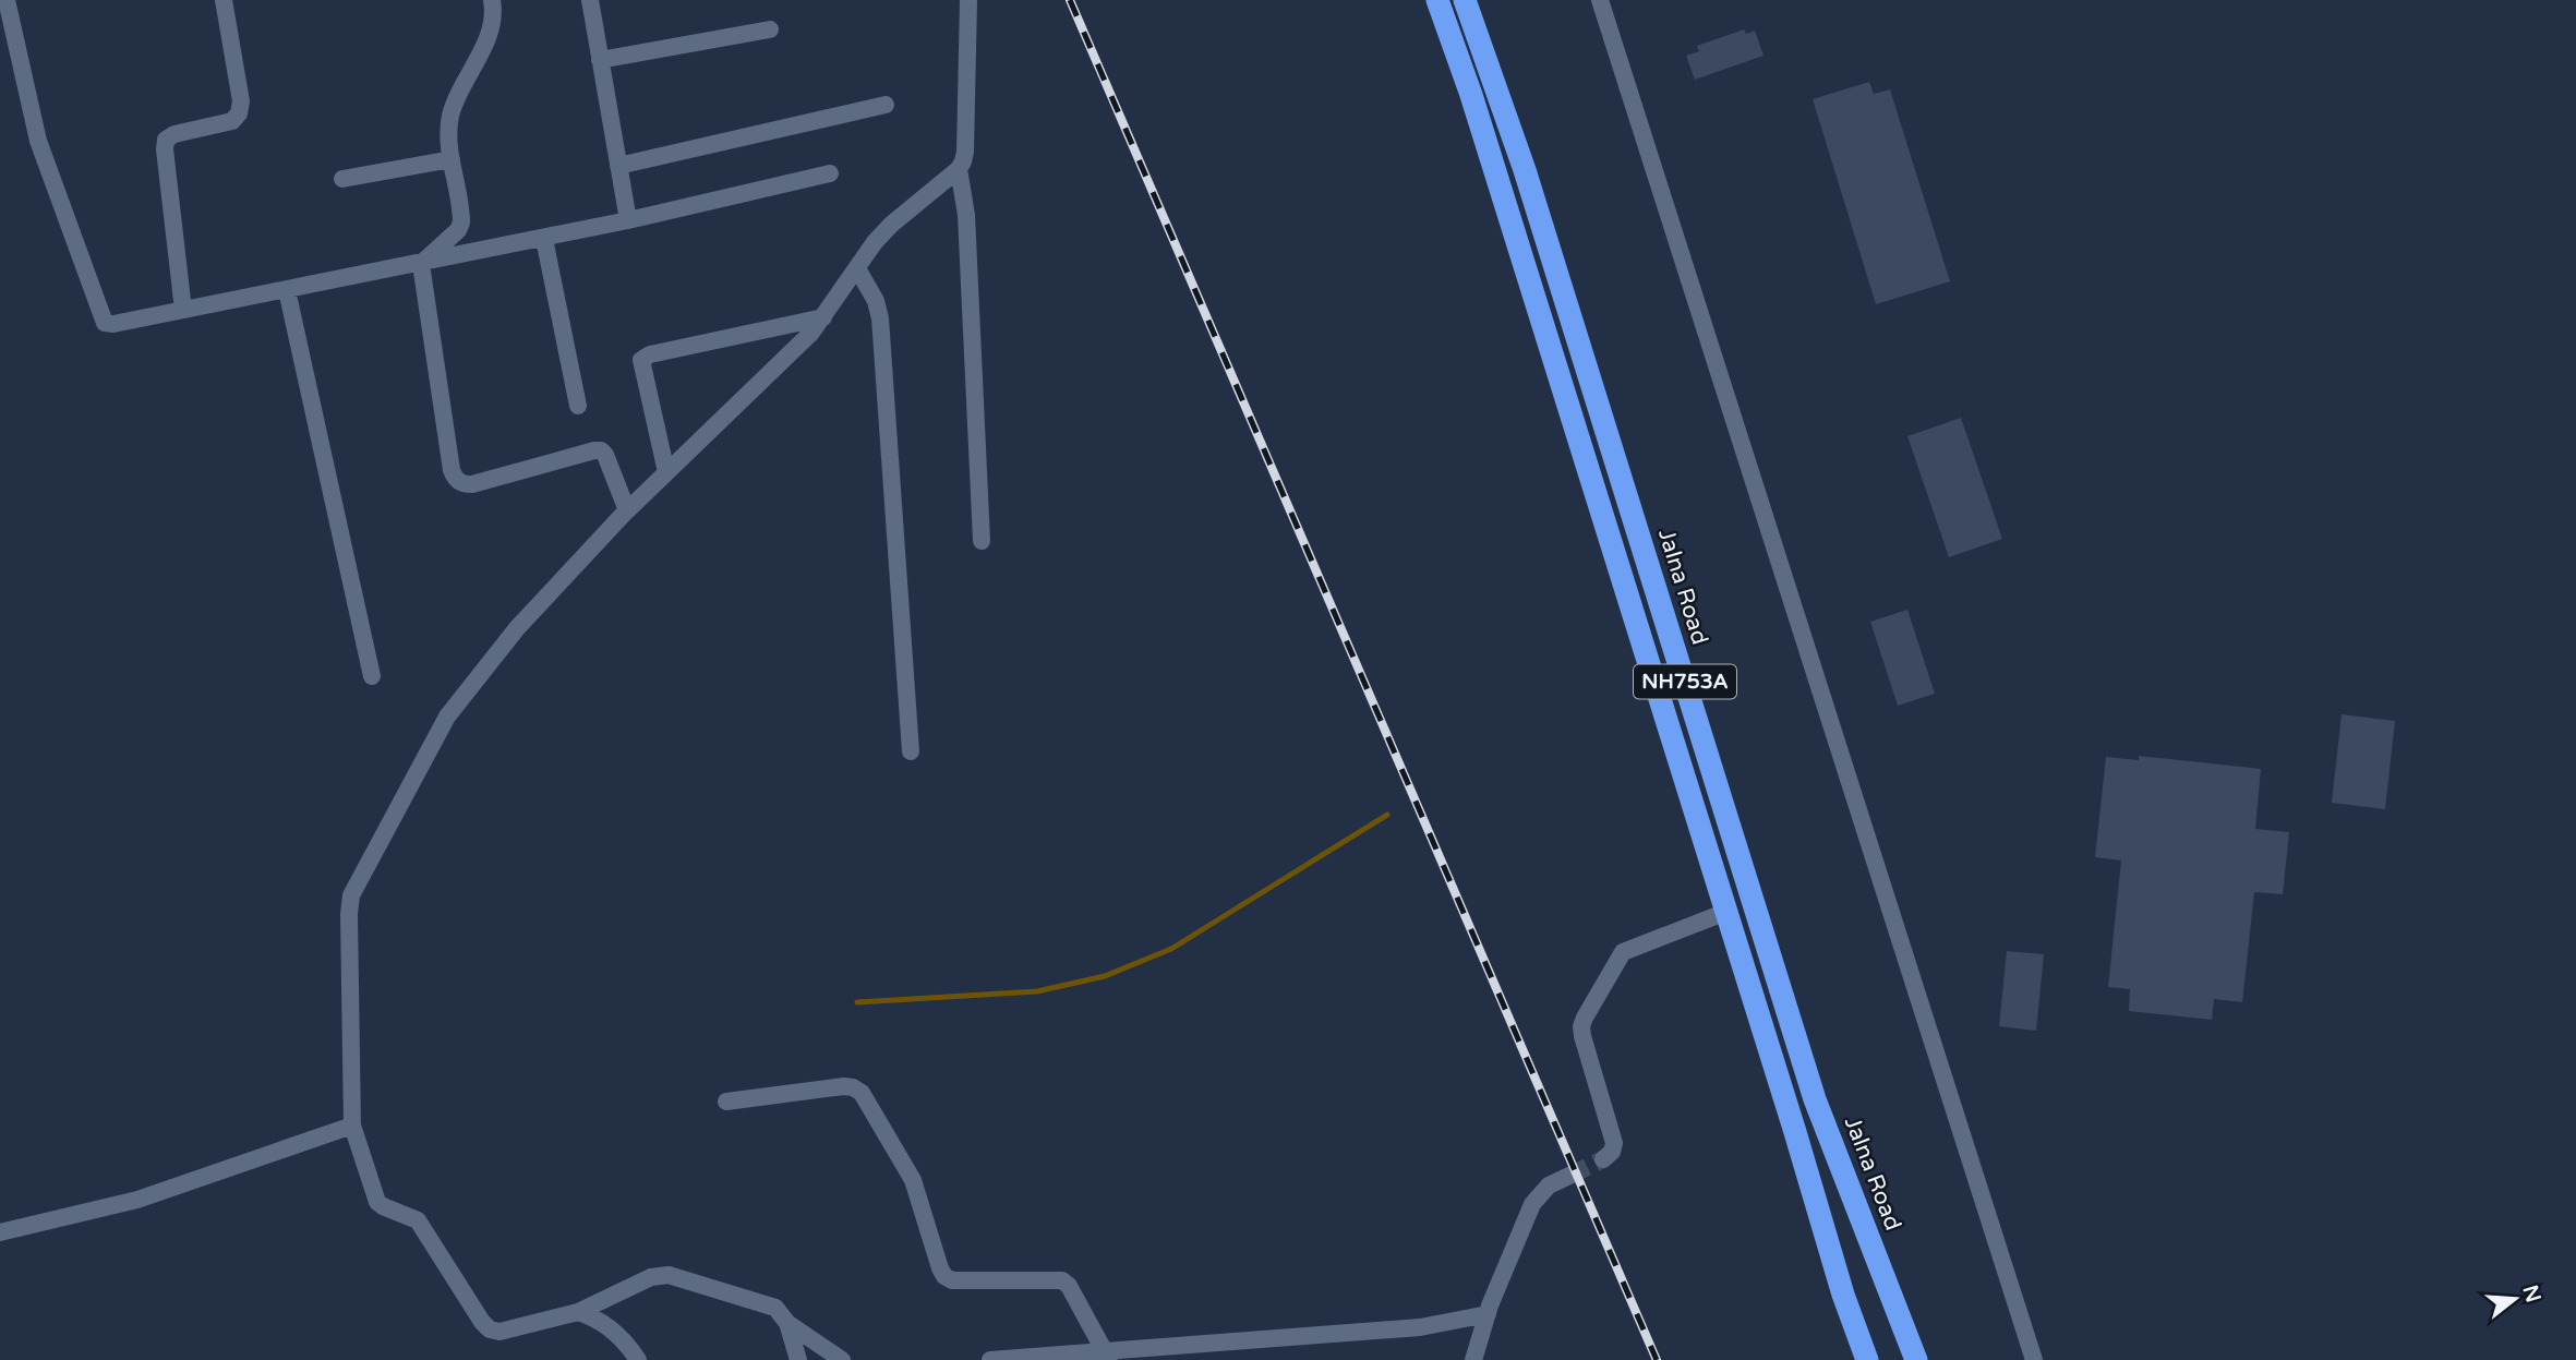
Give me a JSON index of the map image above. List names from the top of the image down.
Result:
{
  "streets": {
    "highway": ["Jalna Road", "NH753A"]
  },
  "north": "right"
}
